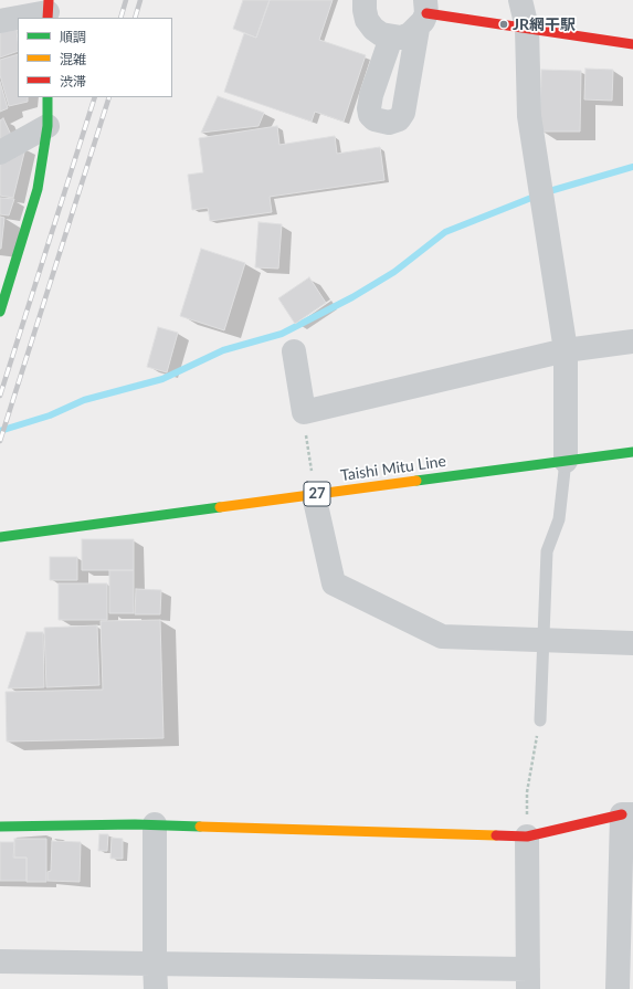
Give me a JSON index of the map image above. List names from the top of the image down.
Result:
{
  "streets": {
    "main road": ["Taishi Mitu Line", "27"]
  },
  "places": ["JR網干駅"],
  "legend": ["順調", "混雑", "渋滞"]
}
